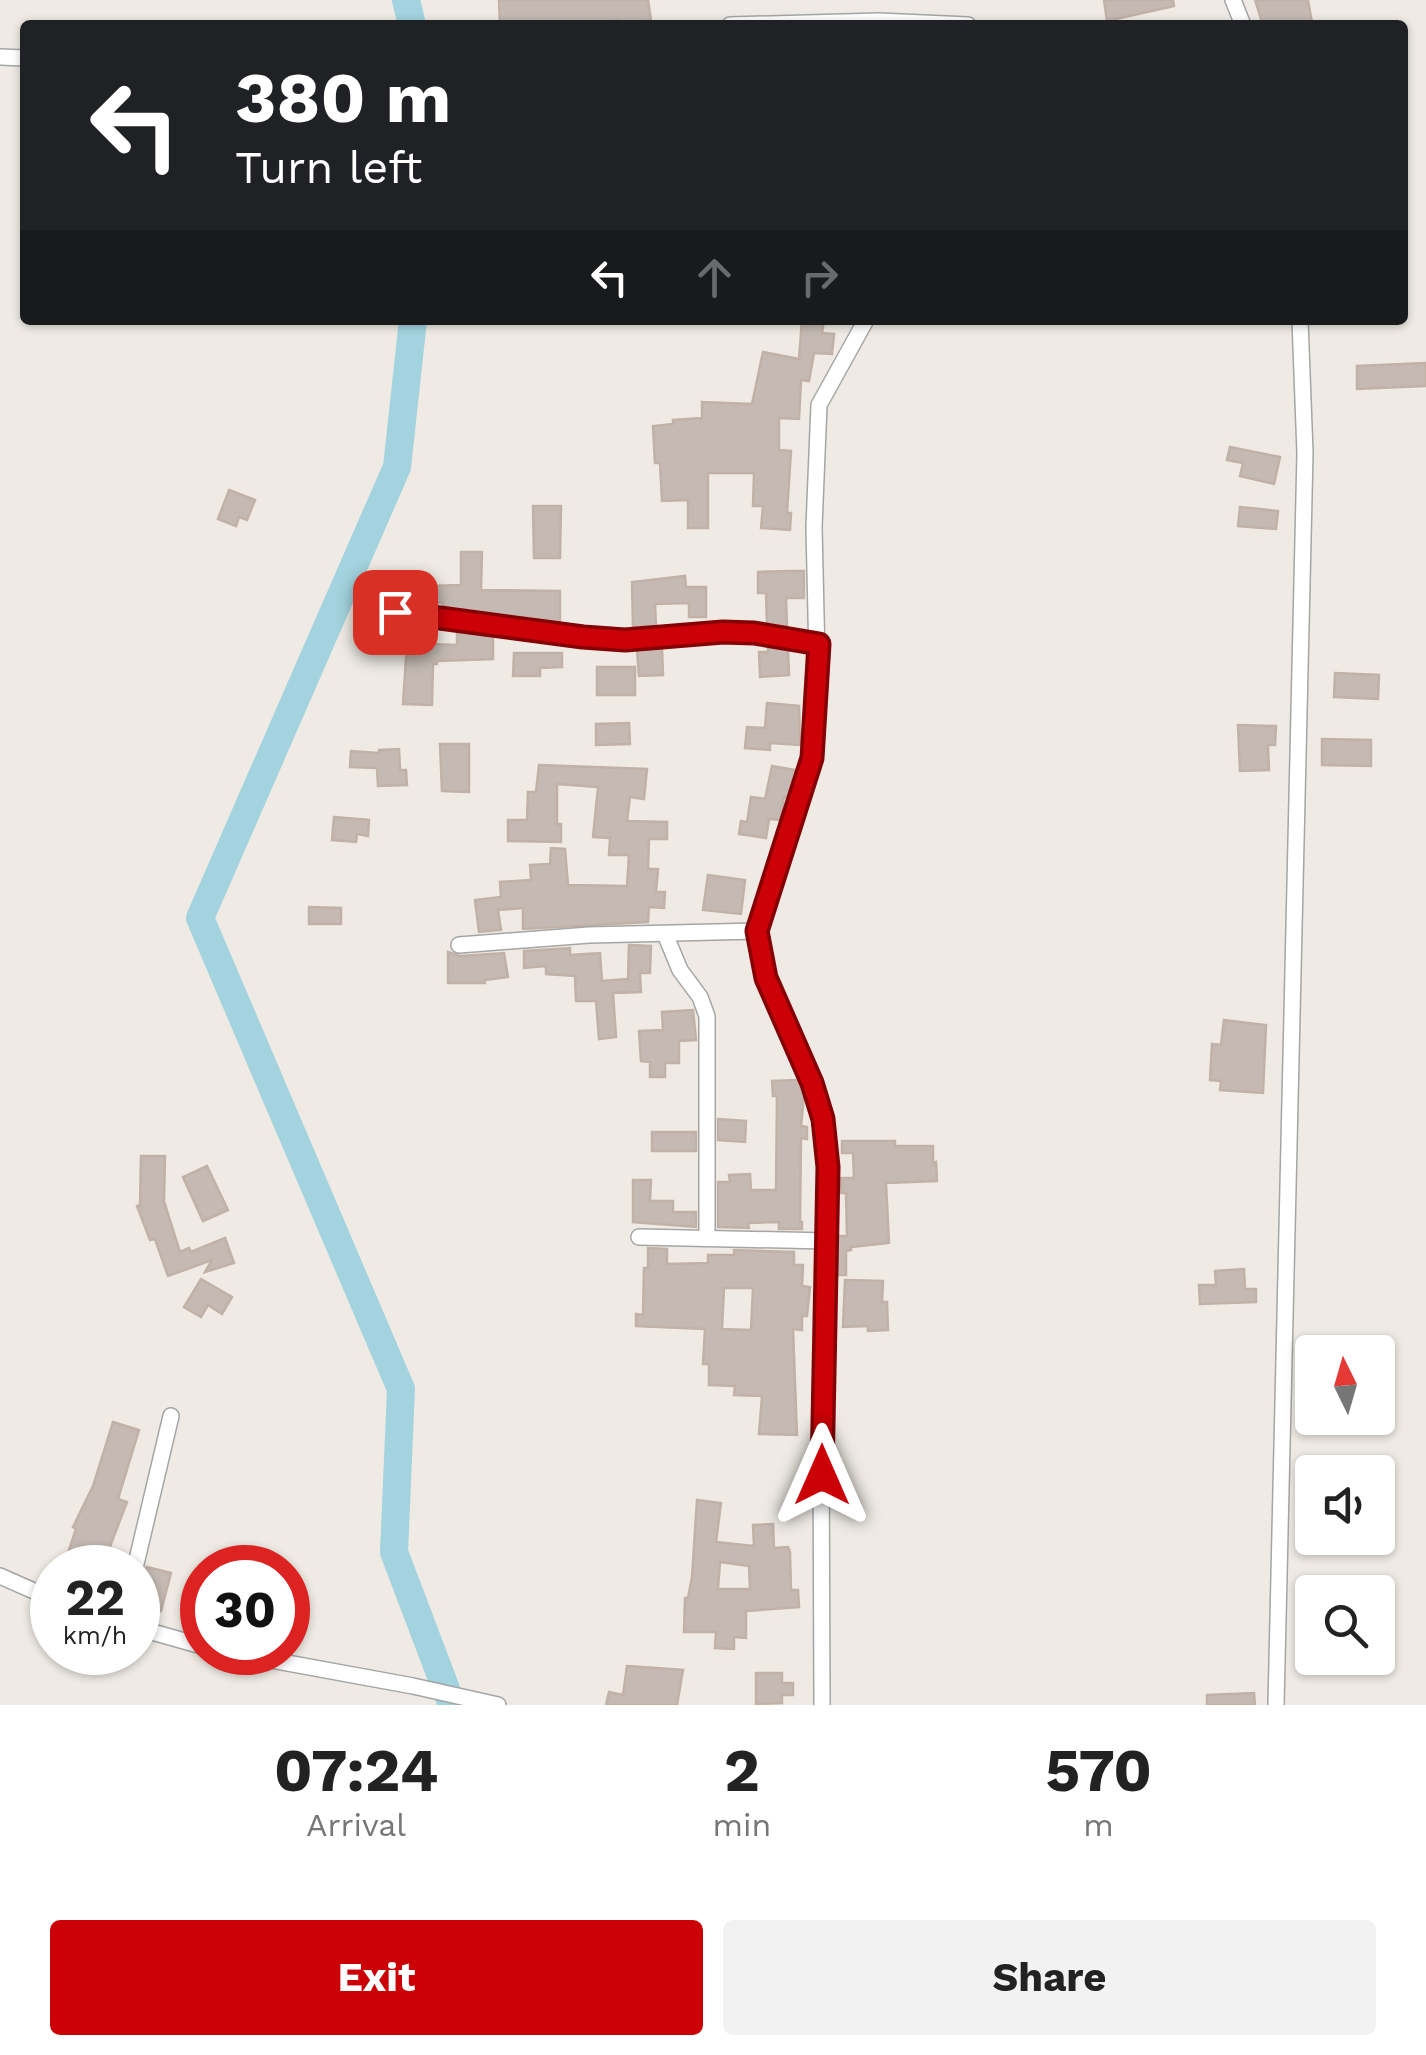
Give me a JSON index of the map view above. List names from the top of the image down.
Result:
{
  "north": "top",
  "page": {
    "turn": ["380 m", "Turn left"],
    "speed": "22 km/h",
    "limit": "30",
    "eta": [
      "07:24",
      "Arrival",
      "2",
      "min",
      "570",
      "m"
    ],
    "buttons": ["Exit", "Share"]
  }
}
